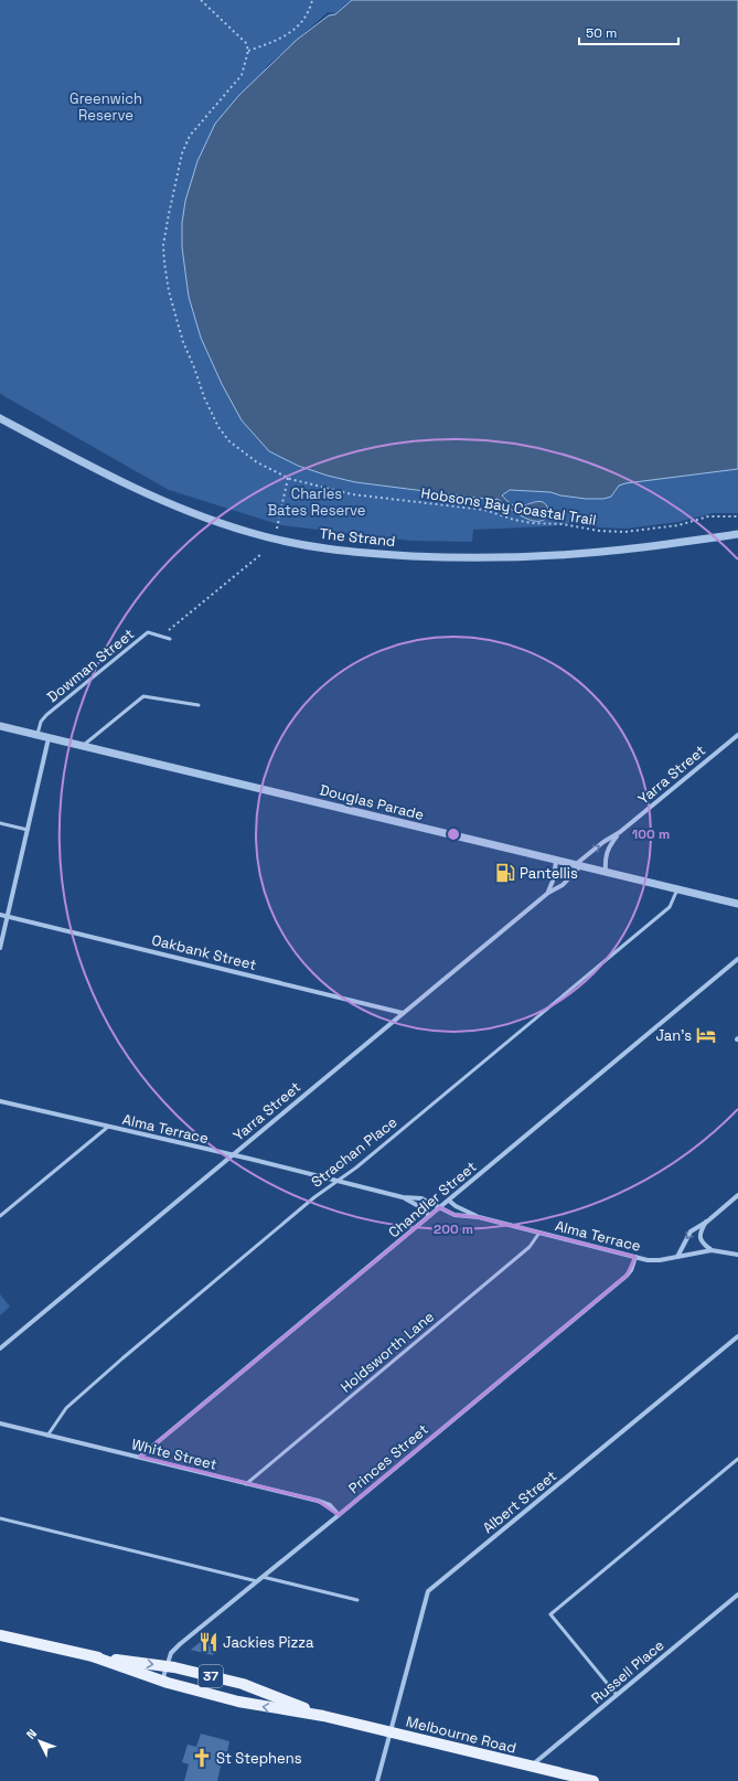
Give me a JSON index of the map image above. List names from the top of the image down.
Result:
{
  "streets": {
    "main road": ["37", "Melbourne Road"],
    "street": [
      "The Strand",
      "Yarra Street",
      "Douglas Parade",
      "Oakbank Street",
      "Alma Terrace",
      "Chandler Street",
      "White Street",
      "Princes Street",
      "Albert Street",
      "Russell Place"
    ],
    "lane": ["Dowman Street", "Strachan Place", "Holdsworth Lane"],
    "path": ["Hobsons Bay Coastal Trail"]
  },
  "crossings": [
    ["Dowman Street", "Douglas Parade"],
    ["Yarra Street", "Douglas Parade"],
    ["Yarra Street", "Oakbank Street"],
    ["Yarra Street", "Alma Terrace"],
    ["Douglas Parade", "Strachan Place"],
    ["Alma Terrace", "Strachan Place"],
    ["Alma Terrace", "Chandler Street"],
    ["Alma Terrace", "Holdsworth Lane"],
    ["Alma Terrace", "Princes Street"],
    ["Strachan Place", "White Street"],
    ["Chandler Street", "White Street"],
    ["Holdsworth Lane", "White Street"],
    ["White Street", "Princes Street"],
    ["Princes Street", "Melbourne Road"],
    ["Albert Street", "Melbourne Road"],
    ["Russell Place", "Melbourne Road"]
  ],
  "parks": ["Greenwich Reserve", "Charles Bates Reserve"],
  "places": {
    "fuel station": ["Pantellis"],
    "hotel": ["Jan's"],
    "restaurant": ["Jackies Pizza"],
    "church": ["St Stephens"]
  },
  "scale_bar": "50 m",
  "north": "top left",
  "rings": ["100 m", "200 m"]
}
